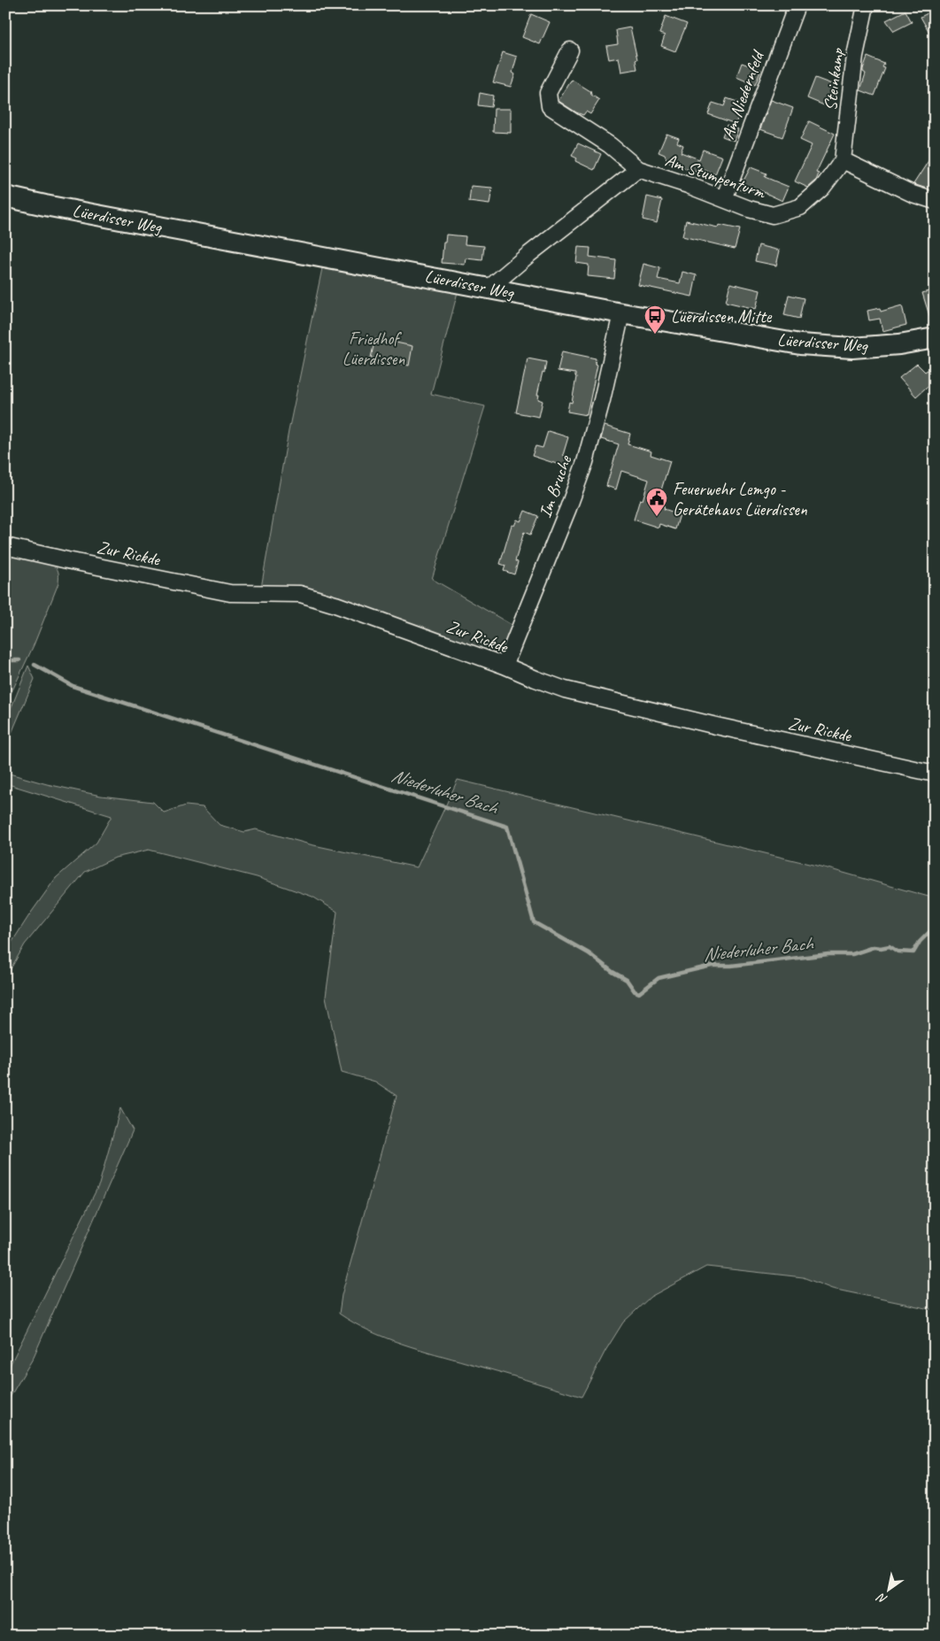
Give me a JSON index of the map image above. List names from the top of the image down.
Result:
{
  "streets": {
    "main road": ["Lüerdisser Weg"],
    "street": [
      "Steinkamp",
      "Am Niedernfeld",
      "Am Stumpenturm",
      "Im Bruche",
      "Zur Rickde"
    ]
  },
  "crossings": [
    ["Steinkamp", "Am Stumpenturm"],
    ["Am Niedernfeld", "Am Stumpenturm"],
    ["Am Stumpenturm", "Lüerdisser Weg"],
    ["Lüerdisser Weg", "Im Bruche"],
    ["Im Bruche", "Zur Rickde"]
  ],
  "water": ["Niederluher Bach"],
  "parks": ["Friedhof Lüerdissen"],
  "places": {
    "bus stop": ["Lüerdissen Mitte"],
    "public building": ["Feuerwehr Lemgo - Gerätehaus Lüerdissen"]
  },
  "north": "bottom left"
}
